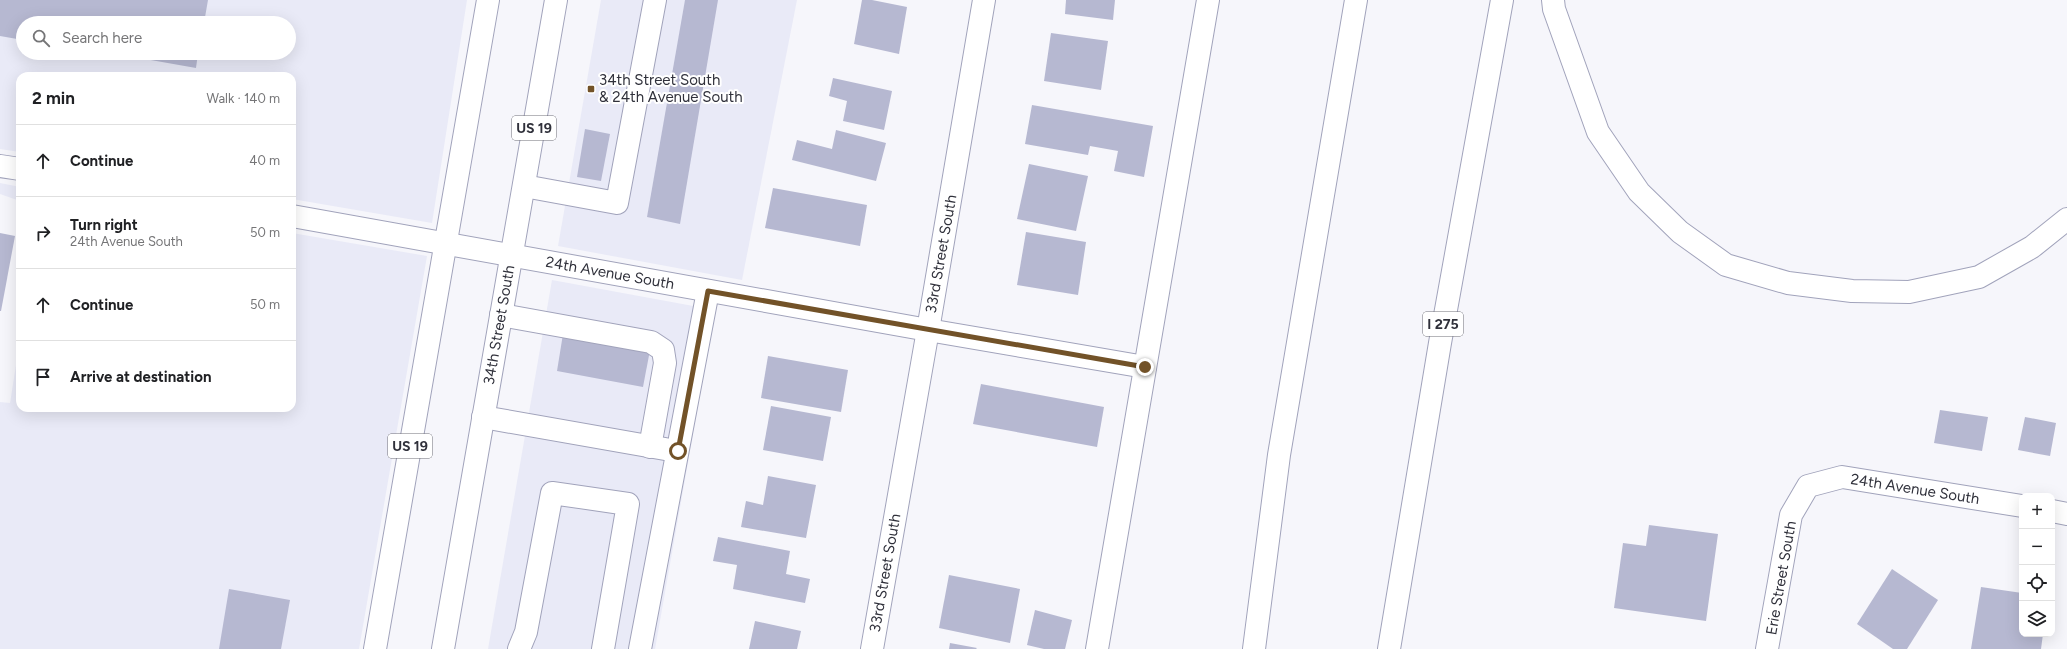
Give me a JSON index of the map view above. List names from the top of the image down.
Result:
{
  "streets": {
    "main road": [
      "US 19",
      "33rd Street South",
      "24th Avenue South",
      "I 275",
      "34th Street South",
      "Erie Street South"
    ]
  },
  "crossings": [
    ["US 19", "24th Avenue South"],
    ["33rd Street South", "24th Avenue South"],
    ["24th Avenue South", "34th Street South"],
    ["24th Avenue South", "Erie Street South"]
  ],
  "places": {
    "transit": ["34th Street South & 24th Avenue South"]
  },
  "page": {
    "search": "Search here",
    "heading": ["2 min", "Walk · 140 m"],
    "list": [
      ["Continue", "40 m"],
      ["Turn right", "24th Avenue South", "50 m"],
      ["Continue", "50 m"],
      "Arrive at destination"
    ],
    "map_buttons": ["+", "−"]
  }
}
